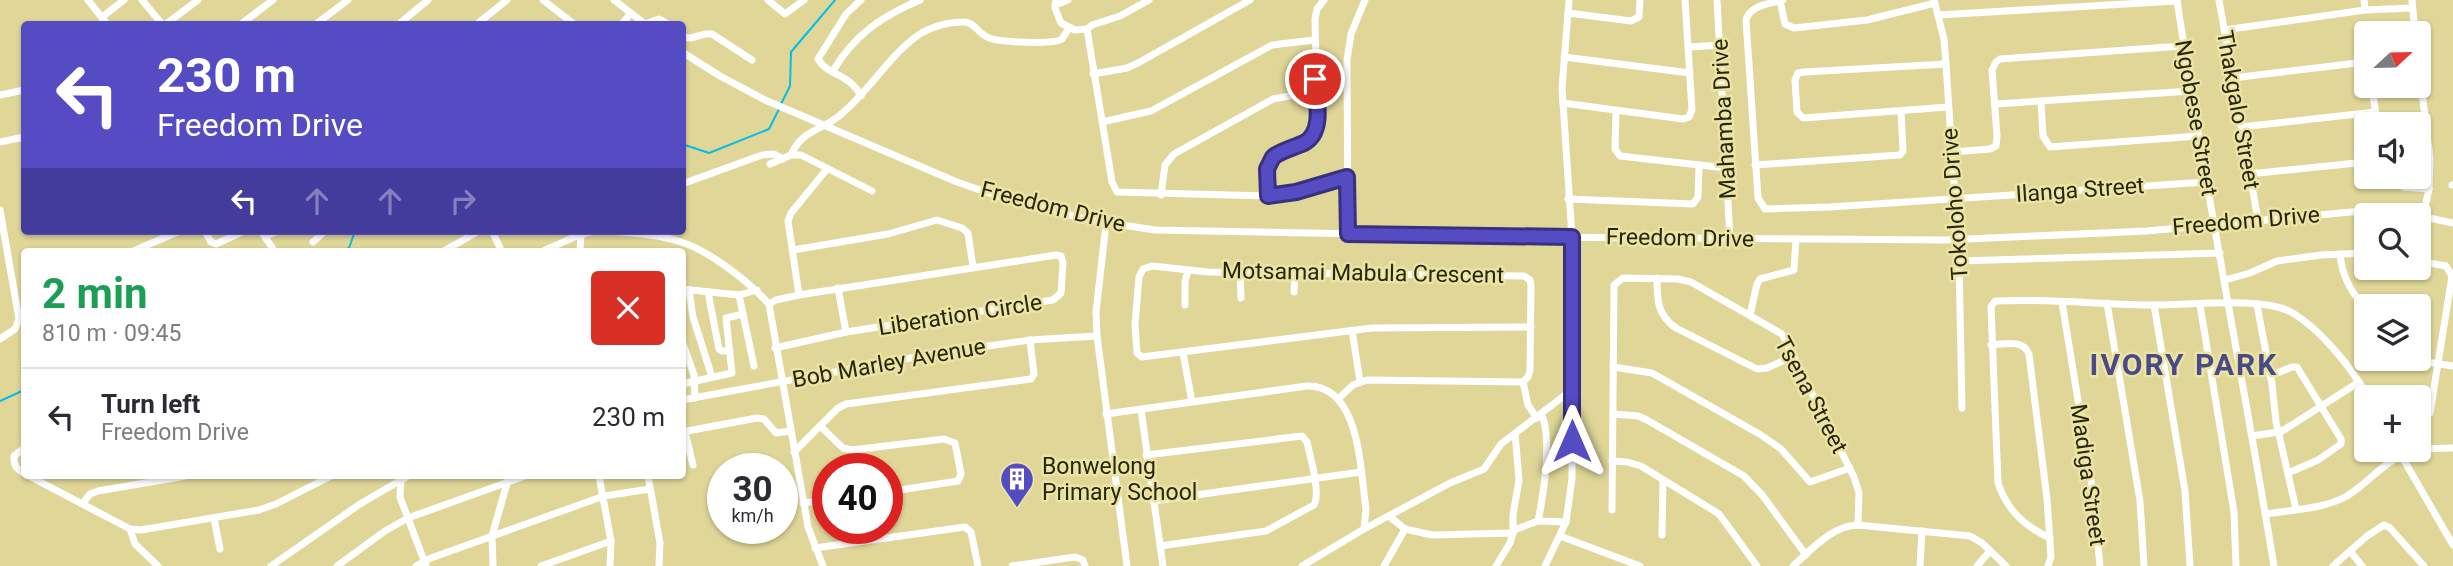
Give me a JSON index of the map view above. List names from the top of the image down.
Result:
{
  "streets": {
    "street": [
      "Thakgalo Street",
      "Ngobese Street",
      "Mahamba Drive",
      "Ilanga Street",
      "Tokoloho Drive",
      "Freedom Drive",
      "Motsamai Mabula Crescent",
      "Liberation Circle",
      "Bob Marley Avenue",
      "Tsena Street",
      "Madiga Street"
    ]
  },
  "crossings": [
    ["Thakgalo Street", "Freedom Drive"],
    ["Ngobese Street", "Ilanga Street"],
    ["Ngobese Street", "Freedom Drive"],
    ["Mahamba Drive", "Freedom Drive"],
    ["Ilanga Street", "Tokoloho Drive"],
    ["Tokoloho Drive", "Freedom Drive"]
  ],
  "districts": ["IVORY PARK"],
  "places": {
    "building": ["Bonwelong Primary School"]
  },
  "north": "right",
  "page": {
    "map_buttons": "+",
    "turn": ["230 m", "Freedom Drive"],
    "heading": ["2 min", "810 m · 09:45"],
    "list": [
      {
        "name": "Turn left",
        "note": "Freedom Drive",
        "value": "230 m"
      }
    ],
    "speed": "30 km/h",
    "limit": "40"
  }
}
